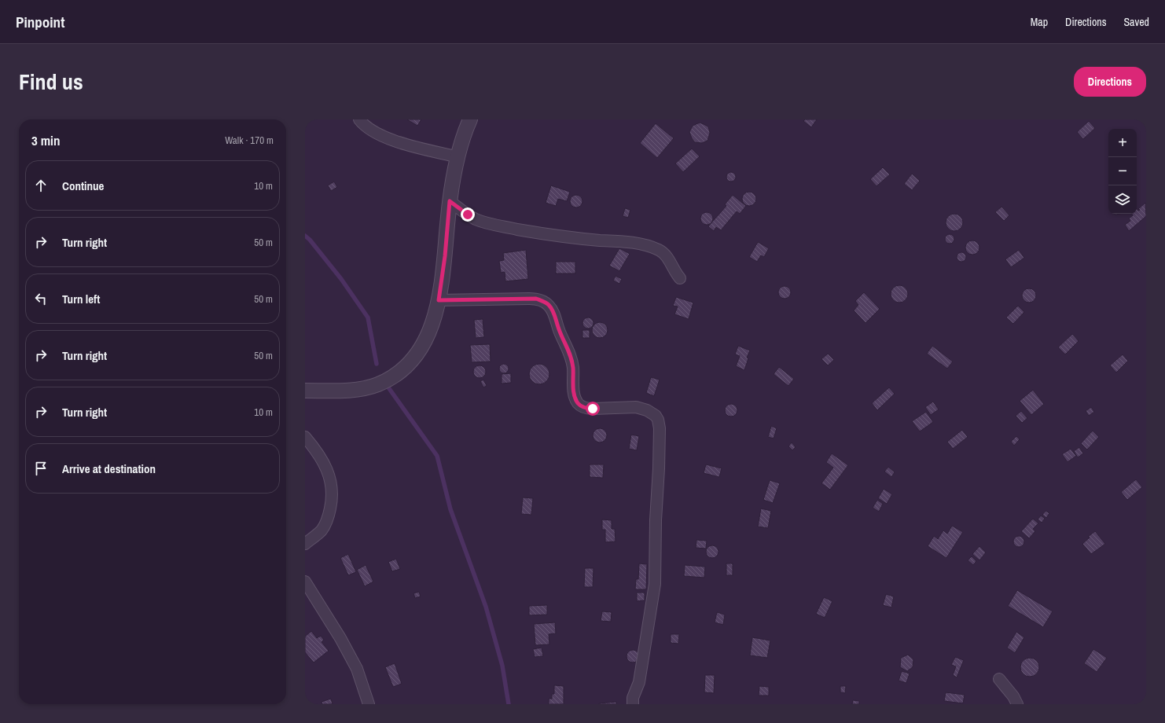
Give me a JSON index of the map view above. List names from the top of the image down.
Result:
{
  "page": {
    "header": "Pinpoint",
    "nav": ["Map", "Directions", "Saved"],
    "title": "Find us",
    "buttons": "Directions",
    "heading": ["3 min", "Walk · 170 m"],
    "map_buttons": ["+", "−"],
    "list": [
      ["Continue", "10 m"],
      ["Turn right", "50 m"],
      ["Turn left", "50 m"],
      ["Turn right", "50 m"],
      ["Turn right", "10 m"],
      "Arrive at destination"
    ]
  }
}
